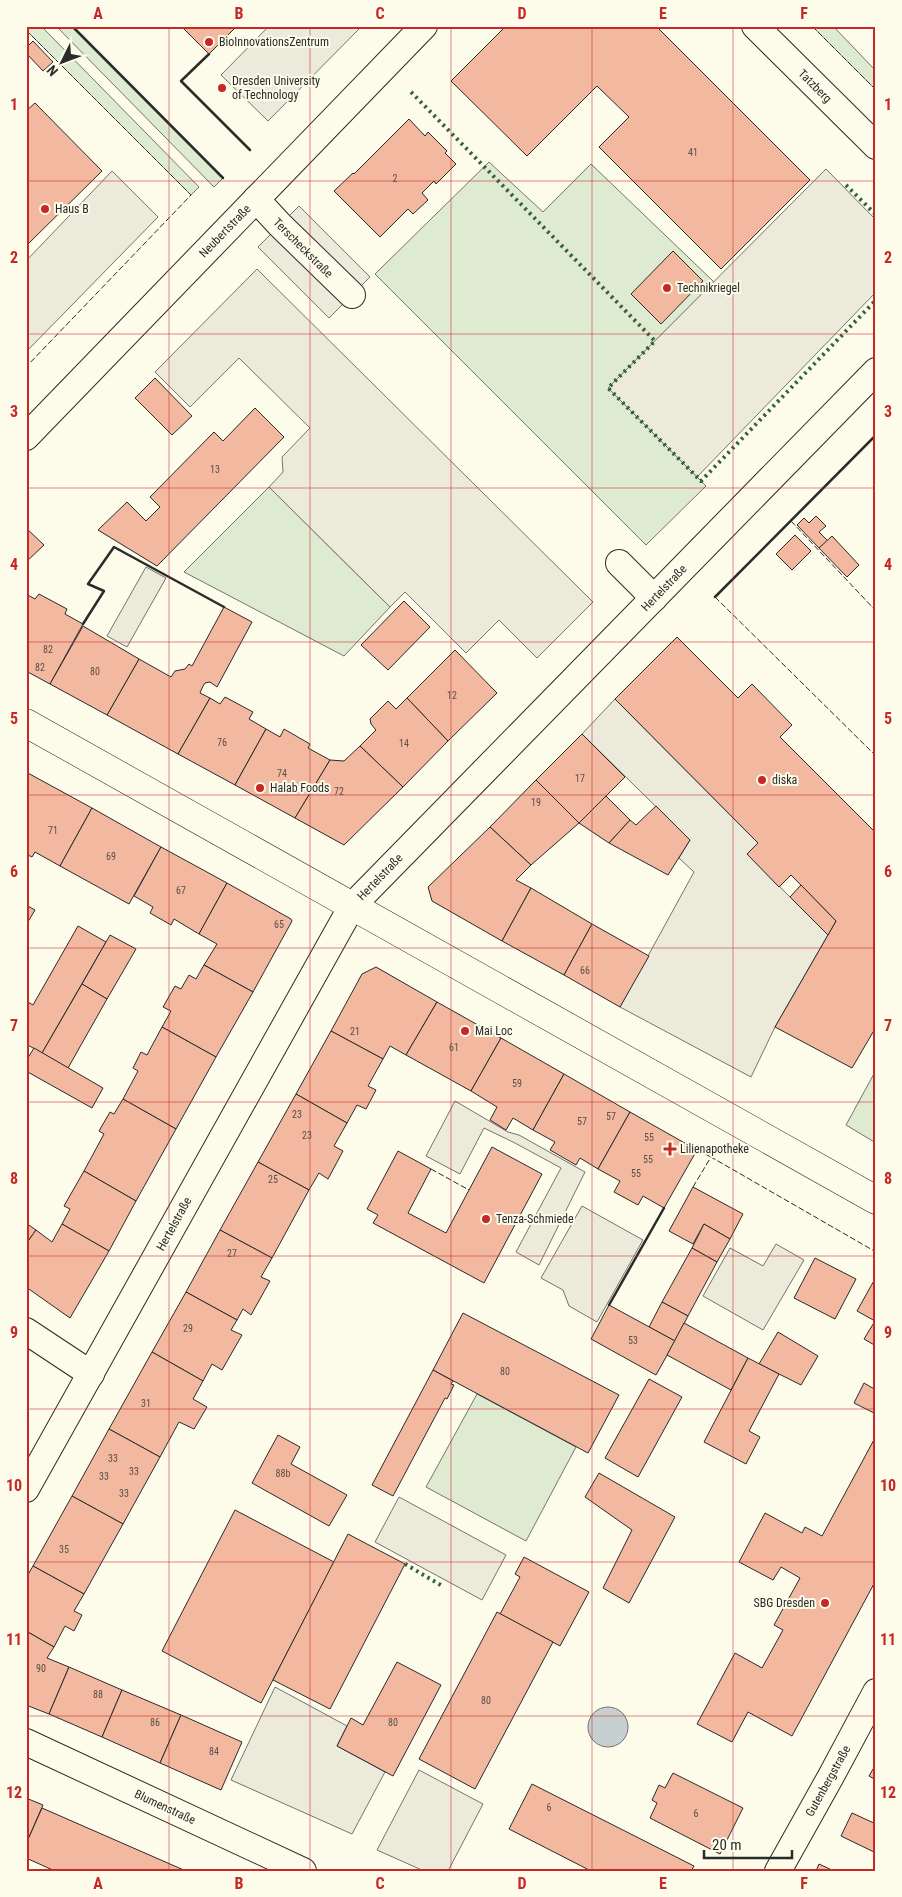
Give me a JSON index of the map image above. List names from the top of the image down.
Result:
{
  "streets": {
    "street": [
      "Tatzberg",
      "Neubertstraße",
      "Terscheckstraße",
      "Hertelstraße",
      "Gutenbergstraße",
      "Blumenstraße"
    ]
  },
  "crossings": [
    ["Neubertstraße", "Terscheckstraße"]
  ],
  "places": {
    "other": [
      "BioInnovationsZentrum",
      "Dresden University of Technology",
      "Haus B",
      "Technikriegel",
      "diska",
      "Halab Foods",
      "Mai Loc",
      "Tenza-Schmiede",
      "SBG Dresden"
    ],
    "health": ["Lilienapotheke"]
  },
  "house_numbers": [
    "41",
    "2",
    "13",
    "82",
    "82",
    "80",
    "12",
    "76",
    "14",
    "74",
    "17",
    "72",
    "19",
    "71",
    "69",
    "67",
    "65",
    "66",
    "21",
    "61",
    "59",
    "23",
    "57",
    "57",
    "23",
    "55",
    "55",
    "55",
    "25",
    "27",
    "29",
    "53",
    "80",
    "31",
    "33",
    "33",
    "88b",
    "33",
    "33",
    "35",
    "90",
    "88",
    "80",
    "86",
    "80",
    "84",
    "6",
    "6"
  ],
  "scale_bar": "20 m",
  "north": "bottom left",
  "grid": {
    "columns": [
      "A",
      "B",
      "C",
      "D",
      "E",
      "F"
    ],
    "rows": [
      "1",
      "2",
      "3",
      "4",
      "5",
      "6",
      "7",
      "8",
      "9",
      "10",
      "11",
      "12"
    ]
  }
}
